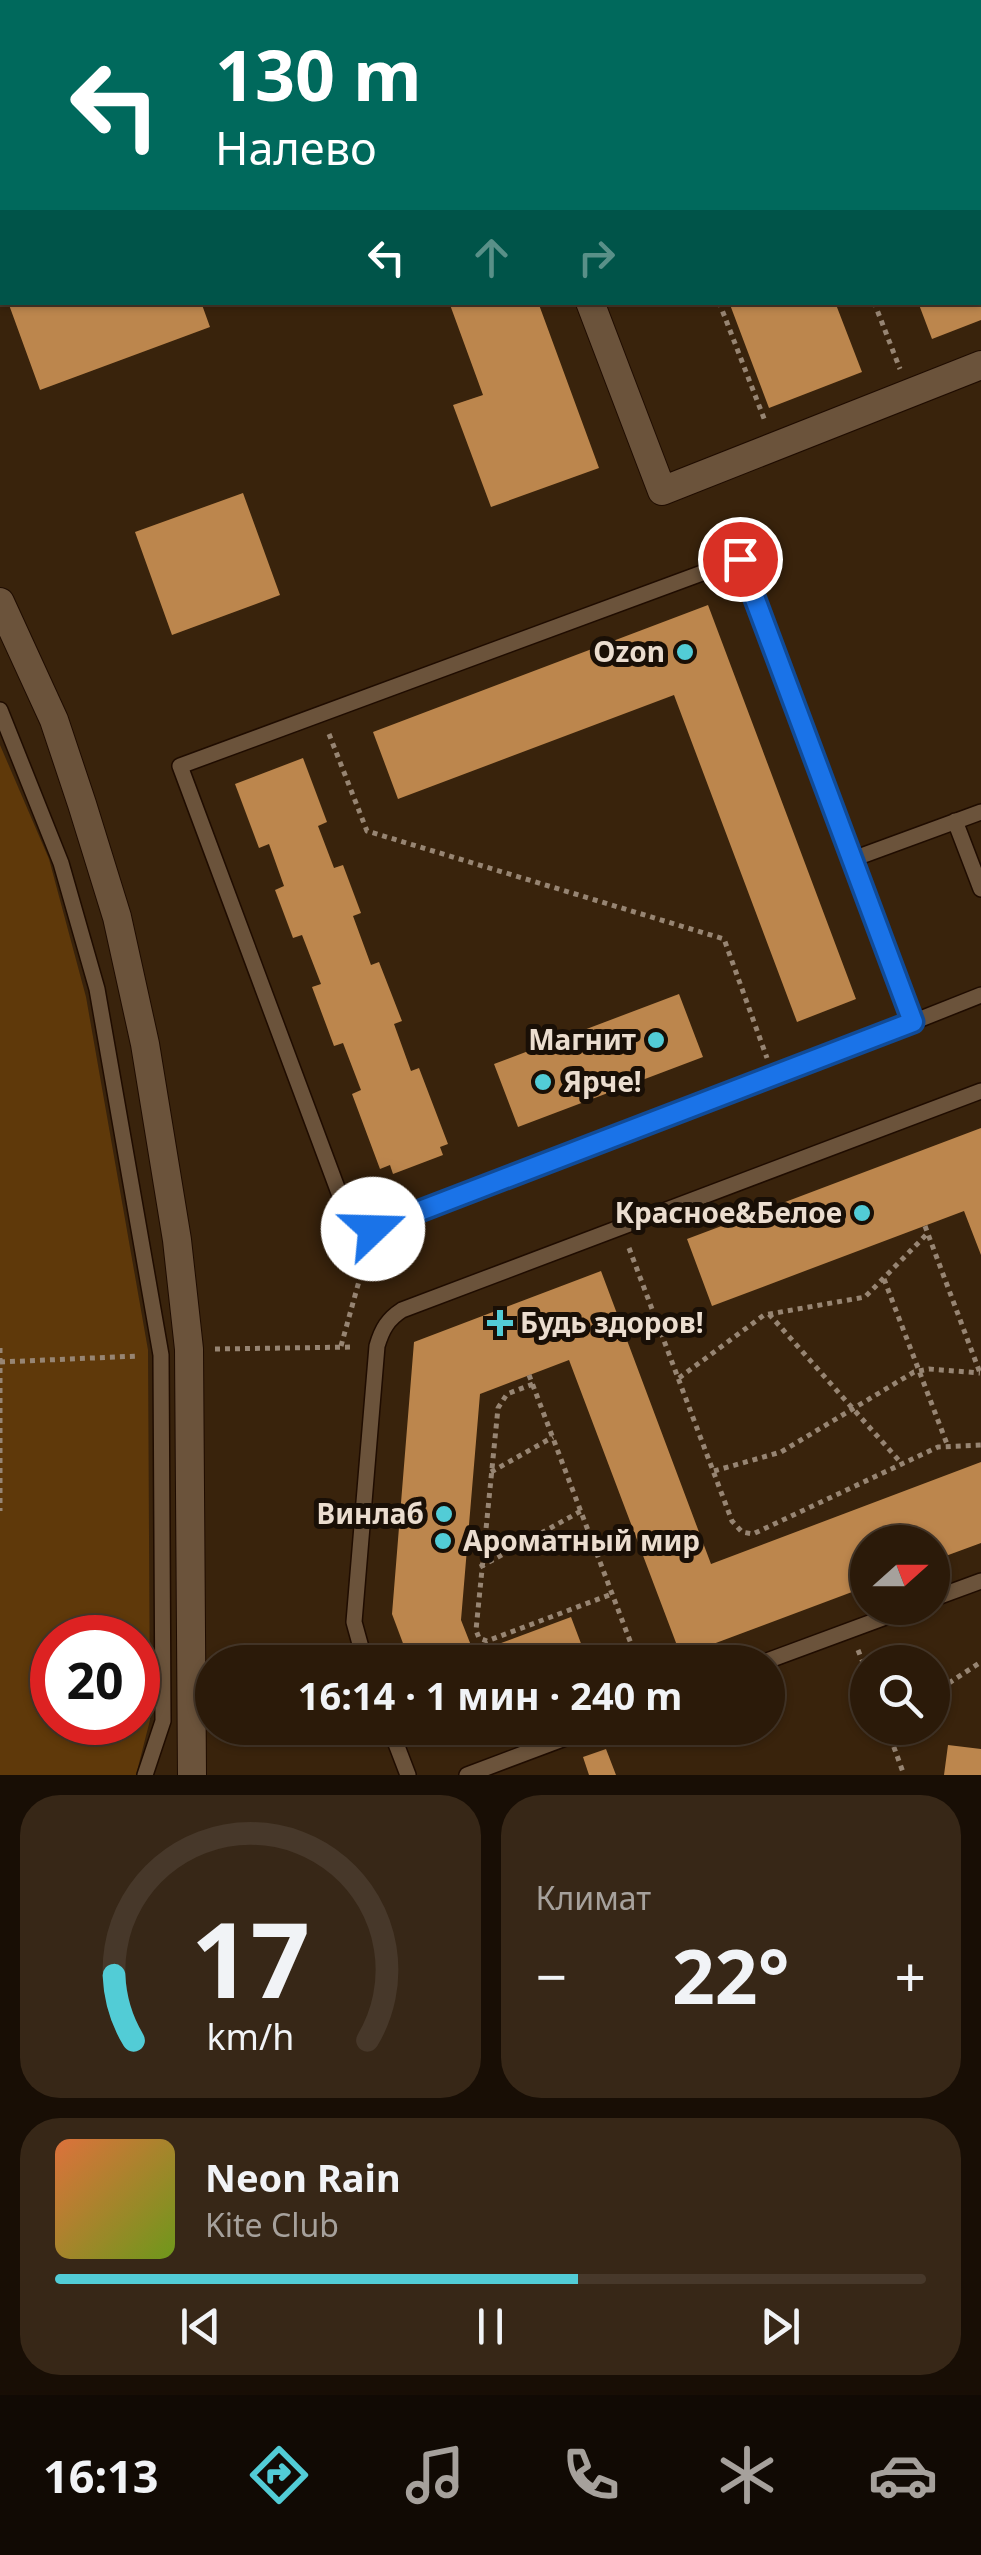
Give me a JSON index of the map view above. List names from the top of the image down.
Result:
{
  "places": {
    "other": [
      "Ozon",
      "Магнит",
      "Ярче!",
      "Красное&Белое",
      "Винлаб",
      "Ароматный мир"
    ],
    "health": ["Будь здоров!"]
  },
  "north": "right",
  "page": {
    "turn": ["130 m", "Налево"],
    "limit": "20",
    "trip": "16:14 · 1 мин · 240 m",
    "tile": "Климат",
    "heat": ["−", "22°", "+"],
    "song": ["Neon Rain", "Kite Club"],
    "tabs": "16:13",
    "gauge": ["17", "km/h"]
  }
}
